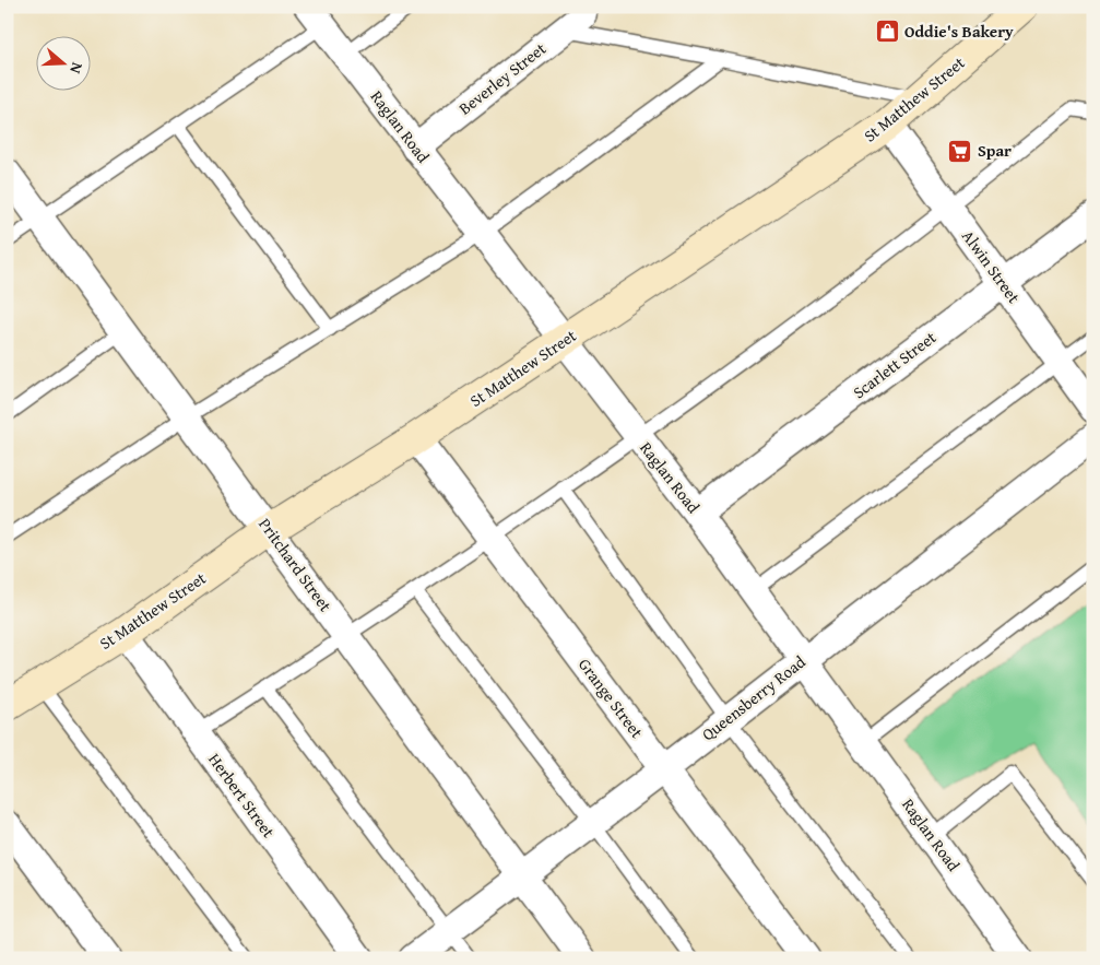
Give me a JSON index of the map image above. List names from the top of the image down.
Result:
{
  "streets": {
    "main road": ["St Matthew Street"],
    "street": [
      "Beverley Street",
      "Raglan Road",
      "Alwin Street",
      "Scarlett Street",
      "Pritchard Street",
      "Grange Street",
      "Queensberry Road",
      "Herbert Street"
    ]
  },
  "crossings": [
    ["Beverley Street", "Raglan Road"],
    ["St Matthew Street", "Raglan Road"],
    ["St Matthew Street", "Alwin Street"],
    ["St Matthew Street", "Pritchard Street"],
    ["St Matthew Street", "Grange Street"],
    ["St Matthew Street", "Herbert Street"],
    ["Raglan Road", "Scarlett Street"],
    ["Raglan Road", "Queensberry Road"],
    ["Alwin Street", "Scarlett Street"],
    ["Pritchard Street", "Queensberry Road"],
    ["Grange Street", "Queensberry Road"]
  ],
  "places": {
    "shop": ["Oddie's Bakery"],
    "supermarket": ["Spar"]
  },
  "north": "right"
}
